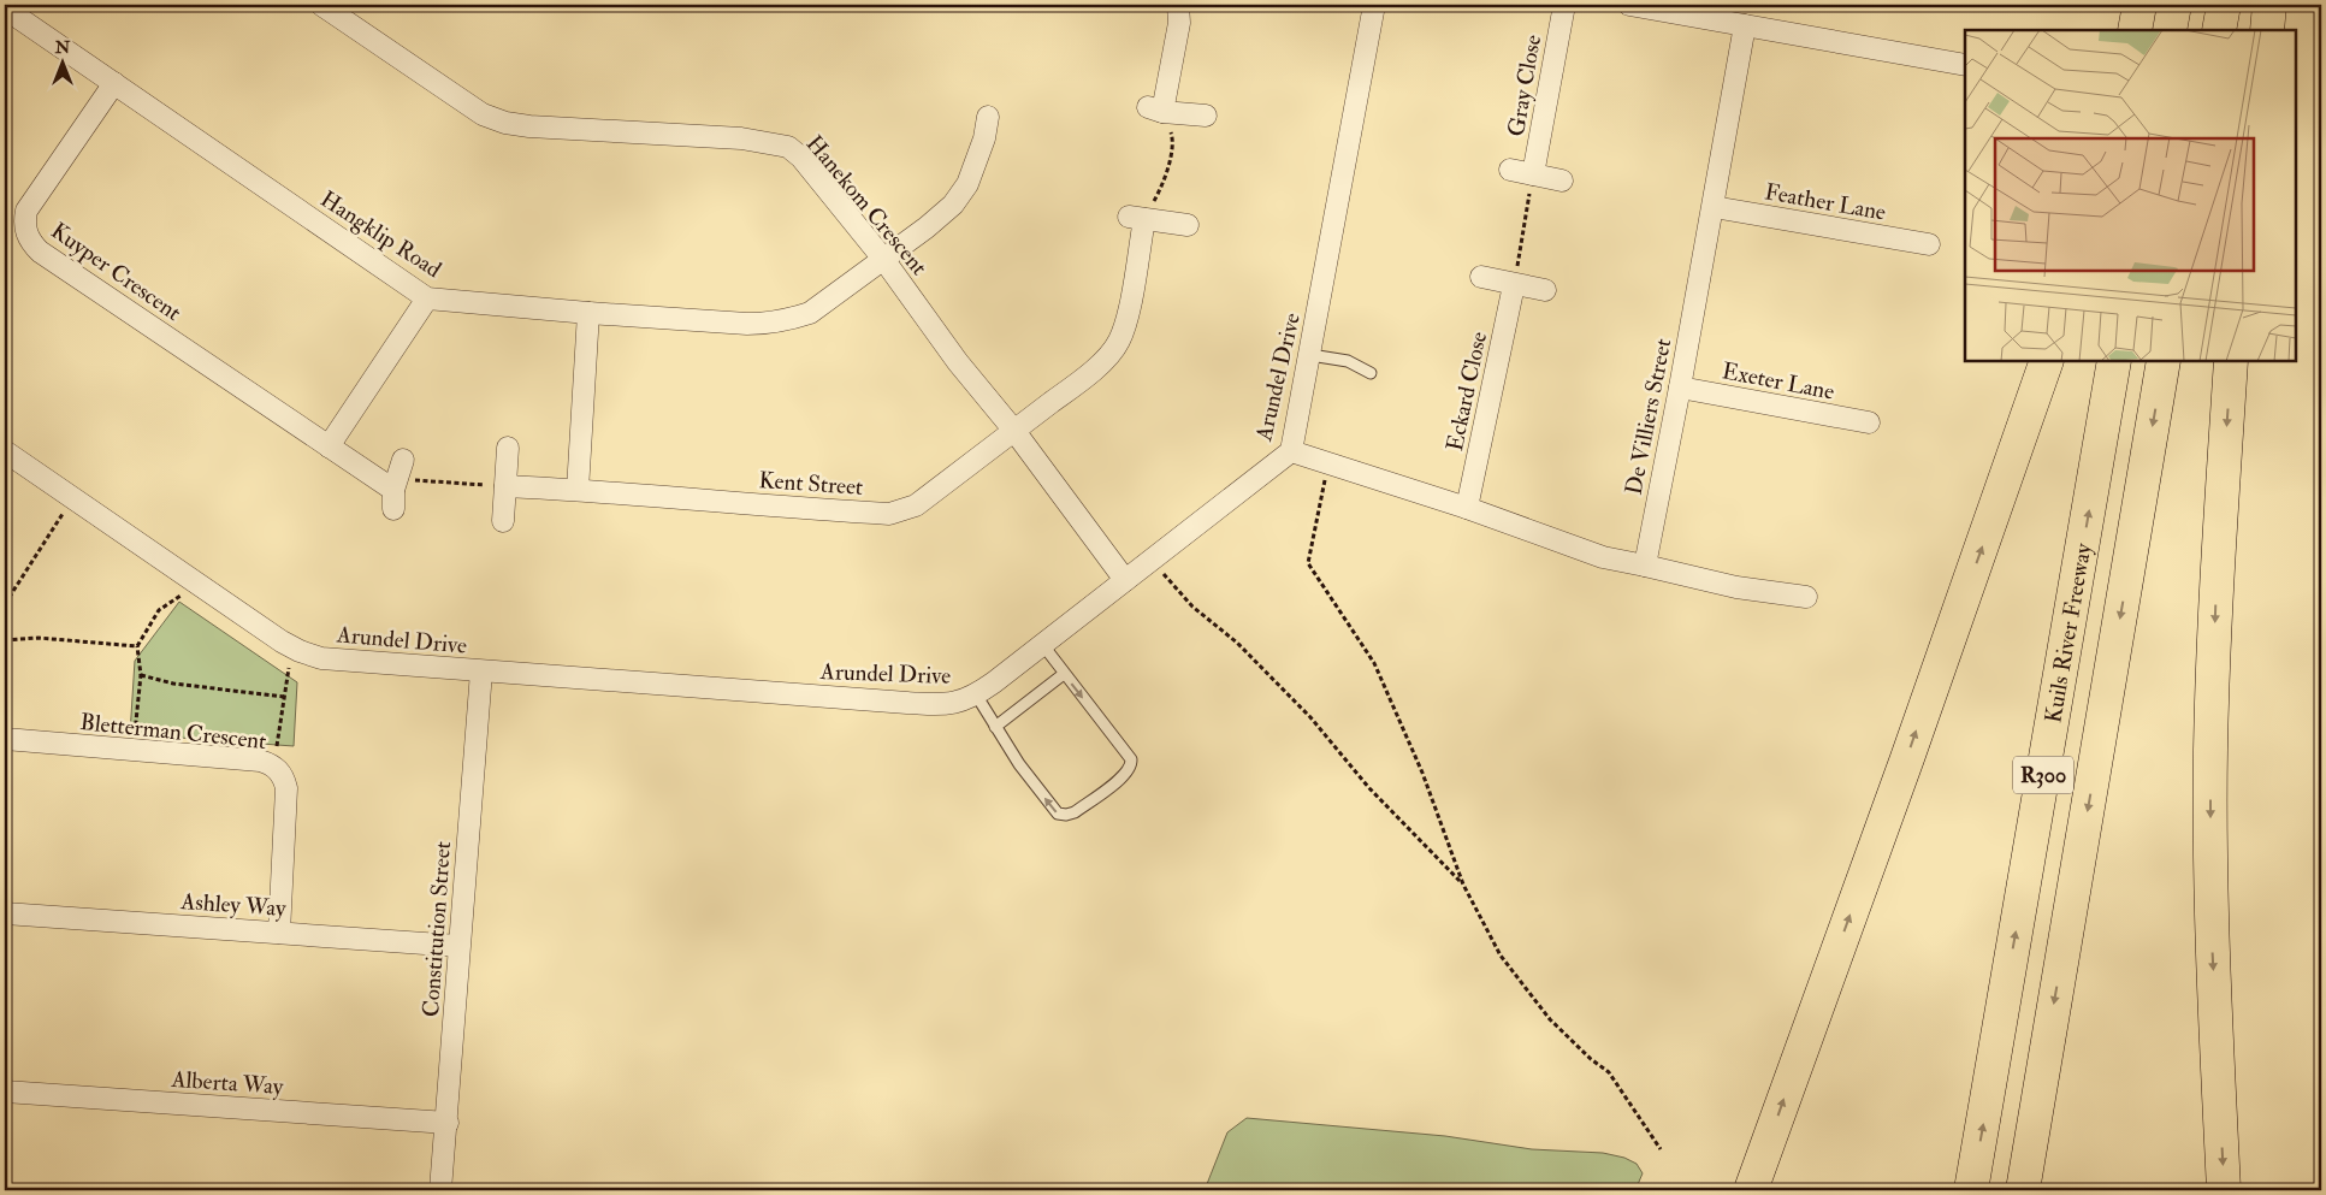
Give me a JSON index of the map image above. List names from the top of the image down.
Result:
{
  "streets": {
    "highway": ["Kuils River Freeway", "R300"],
    "street": [
      "Gray Close",
      "Feather Lane",
      "Hanekom Crescent",
      "Hangklip Road",
      "Kuyper Crescent",
      "Arundel Drive",
      "Exeter Lane",
      "Eckard Close",
      "De Villiers Street",
      "Kent Street",
      "Bletterman Crescent",
      "Ashley Way",
      "Constitution Street",
      "Alberta Way"
    ]
  },
  "crossings": [
    ["Feather Lane", "De Villiers Street"],
    ["Hanekom Crescent", "Hangklip Road"],
    ["Hanekom Crescent", "Arundel Drive"],
    ["Hanekom Crescent", "Kent Street"],
    ["Hangklip Road", "Kuyper Crescent"],
    ["Arundel Drive", "Constitution Street"],
    ["Exeter Lane", "De Villiers Street"],
    ["Bletterman Crescent", "Ashley Way"],
    ["Ashley Way", "Constitution Street"],
    ["Constitution Street", "Alberta Way"]
  ],
  "north": "top"
}
